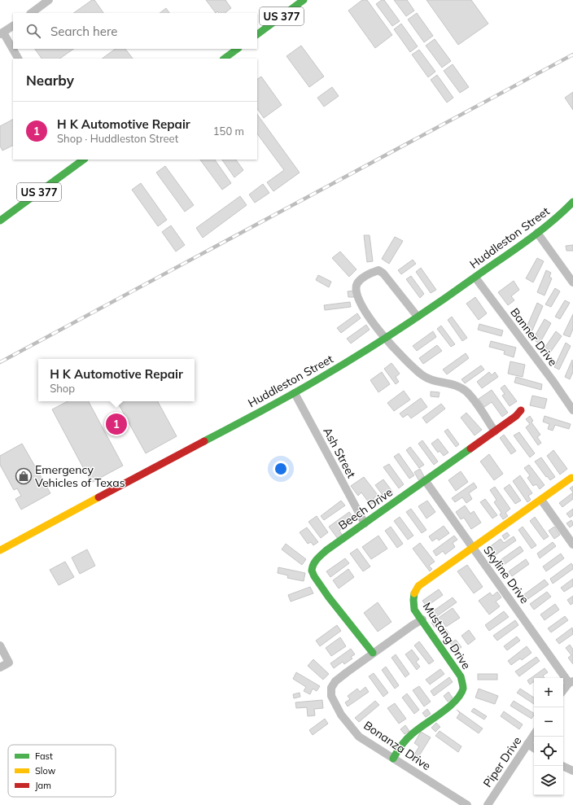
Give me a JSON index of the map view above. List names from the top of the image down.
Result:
{
  "streets": {
    "street": [
      "US 377",
      "Huddleston Street",
      "Banner Drive",
      "Ash Street",
      "Beech Drive",
      "Skyline Drive",
      "Mustang Drive",
      "Bonanza Drive",
      "Piper Drive"
    ]
  },
  "crossings": [
    ["Huddleston Street", "Banner Drive"],
    ["Huddleston Street", "Ash Street"],
    ["Ash Street", "Beech Drive"],
    ["Beech Drive", "Skyline Drive"],
    ["Beech Drive", "Bonanza Drive"],
    ["Skyline Drive", "Mustang Drive"],
    ["Mustang Drive", "Bonanza Drive"]
  ],
  "places": {
    "shop": ["Emergency Vehicles of Texas"]
  },
  "legend": ["Fast", "Slow", "Jam"],
  "page": {
    "search": "Search here",
    "heading": "Nearby",
    "list": [
      {
        "mark": "1",
        "name": "H K Automotive Repair",
        "note": "Shop · Huddleston Street",
        "value": "150 m"
      }
    ],
    "popup": ["H K Automotive Repair", "Shop"],
    "pins": "1",
    "map_buttons": ["+", "−"]
  }
}
